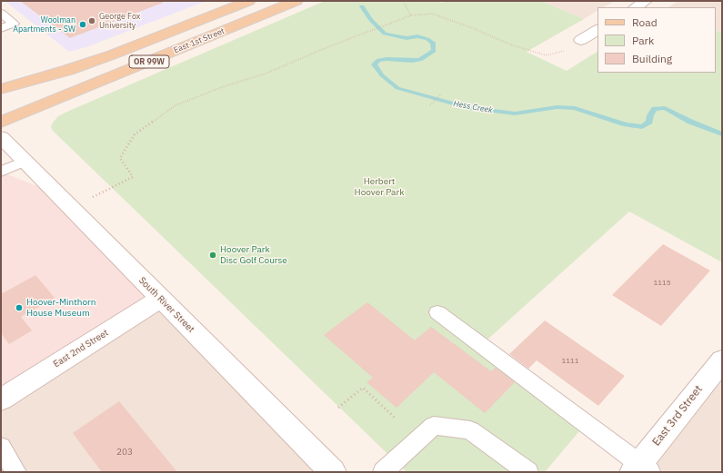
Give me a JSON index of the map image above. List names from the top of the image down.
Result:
{
  "streets": {
    "main road": [
      "East 1st Street",
      "OR 99W",
      "South River Street",
      "East 2nd Street",
      "East 3rd Street"
    ]
  },
  "crossings": [
    ["South River Street", "East 2nd Street"]
  ],
  "water": ["Hess Creek"],
  "parks": ["Herbert Hoover Park"],
  "places": [
    "George Fox University",
    "Woolman Apartments - SW",
    "Hoover Park Disc Golf Course",
    "Hoover-Minthorn House Museum"
  ],
  "house_numbers": ["1115", "1111", "203"],
  "legend": ["Road", "Park", "Building"]
}
